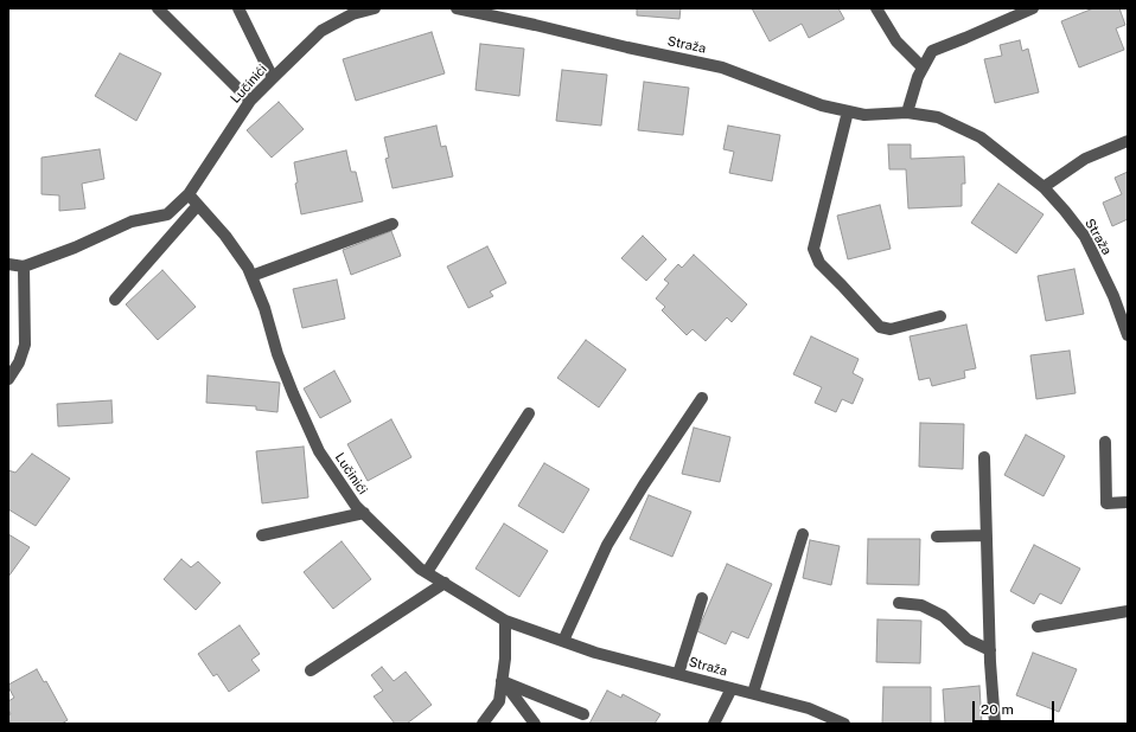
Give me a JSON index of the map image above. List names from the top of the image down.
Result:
{
  "streets": {
    "street": ["Straža", "Lučinići"]
  },
  "crossings": [
    ["Straža", "Lučinići"]
  ],
  "scale_bar": "20 m"
}
